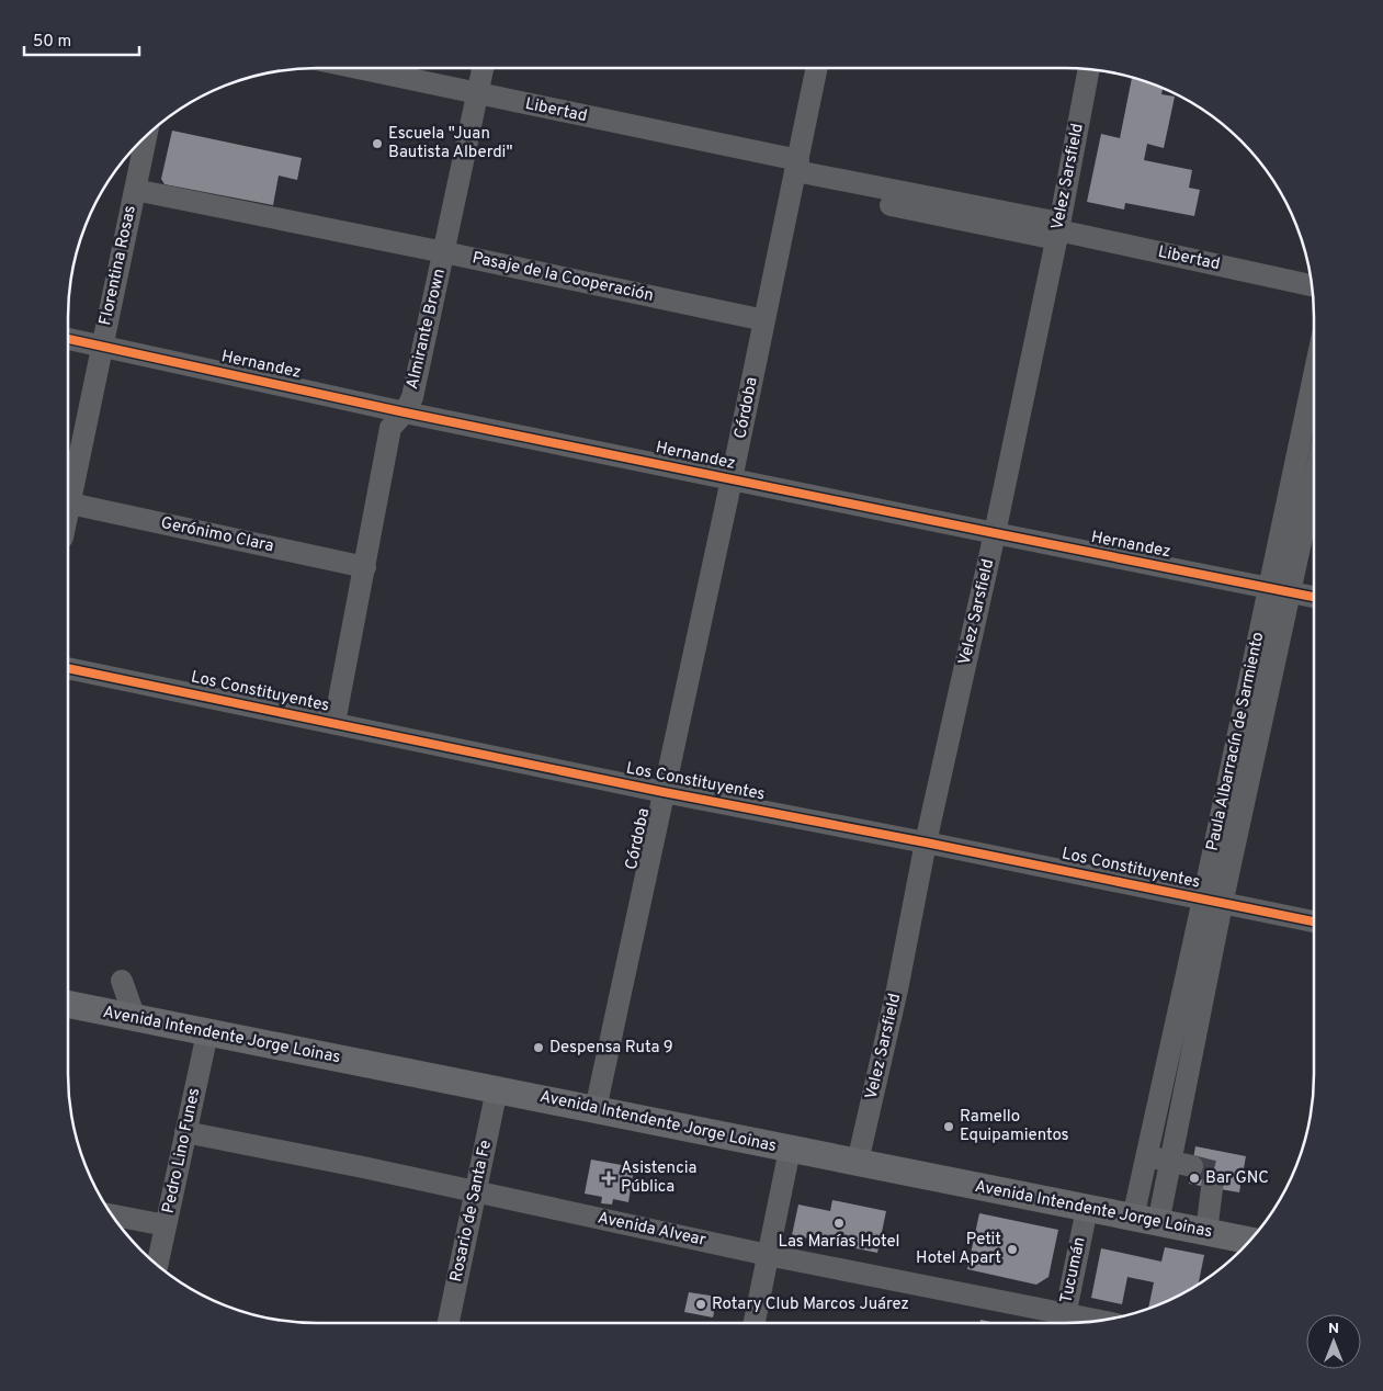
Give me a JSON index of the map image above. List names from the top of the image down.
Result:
{
  "streets": {
    "main road": ["Avenida Intendente Jorge Loinas"],
    "street": [
      "Libertad",
      "Velez Sarsfield",
      "Florentina Rosas",
      "Pasaje de la Cooperación",
      "Almirante Brown",
      "Hernandez",
      "Córdoba",
      "Gerónimo Clara",
      "Los Constituyentes",
      "Paula Albarracín de Sarmiento",
      "Pedro Lino Funes",
      "Rosario de Santa Fe",
      "Avenida Alvear",
      "Tucumán"
    ]
  },
  "crossings": [
    ["Libertad", "Velez Sarsfield"],
    ["Libertad", "Almirante Brown"],
    ["Libertad", "Córdoba"],
    ["Velez Sarsfield", "Hernandez"],
    ["Velez Sarsfield", "Los Constituyentes"],
    ["Velez Sarsfield", "Avenida Intendente Jorge Loinas"],
    ["Florentina Rosas", "Pasaje de la Cooperación"],
    ["Florentina Rosas", "Hernandez"],
    ["Florentina Rosas", "Gerónimo Clara"],
    ["Pasaje de la Cooperación", "Almirante Brown"],
    ["Pasaje de la Cooperación", "Córdoba"],
    ["Almirante Brown", "Hernandez"],
    ["Almirante Brown", "Gerónimo Clara"],
    ["Almirante Brown", "Los Constituyentes"],
    ["Hernandez", "Córdoba"],
    ["Hernandez", "Paula Albarracín de Sarmiento"],
    ["Córdoba", "Los Constituyentes"],
    ["Córdoba", "Avenida Intendente Jorge Loinas"],
    ["Los Constituyentes", "Paula Albarracín de Sarmiento"],
    ["Paula Albarracín de Sarmiento", "Avenida Intendente Jorge Loinas"],
    ["Avenida Intendente Jorge Loinas", "Pedro Lino Funes"],
    ["Avenida Intendente Jorge Loinas", "Rosario de Santa Fe"],
    ["Avenida Intendente Jorge Loinas", "Tucumán"],
    ["Pedro Lino Funes", "Avenida Alvear"],
    ["Rosario de Santa Fe", "Avenida Alvear"],
    ["Avenida Alvear", "Tucumán"]
  ],
  "places": {
    "other": [
      "Escuela \"Juan Bautista Alberdi\"",
      "Despensa Ruta 9",
      "Ramello Equipamientos",
      "Bar GNC",
      "Las Marías Hotel",
      "Petit Hotel Apart",
      "Rotary Club Marcos Juárez"
    ],
    "health": ["Asistencia Pública"]
  },
  "scale_bar": "50 m",
  "north": "top"
}
